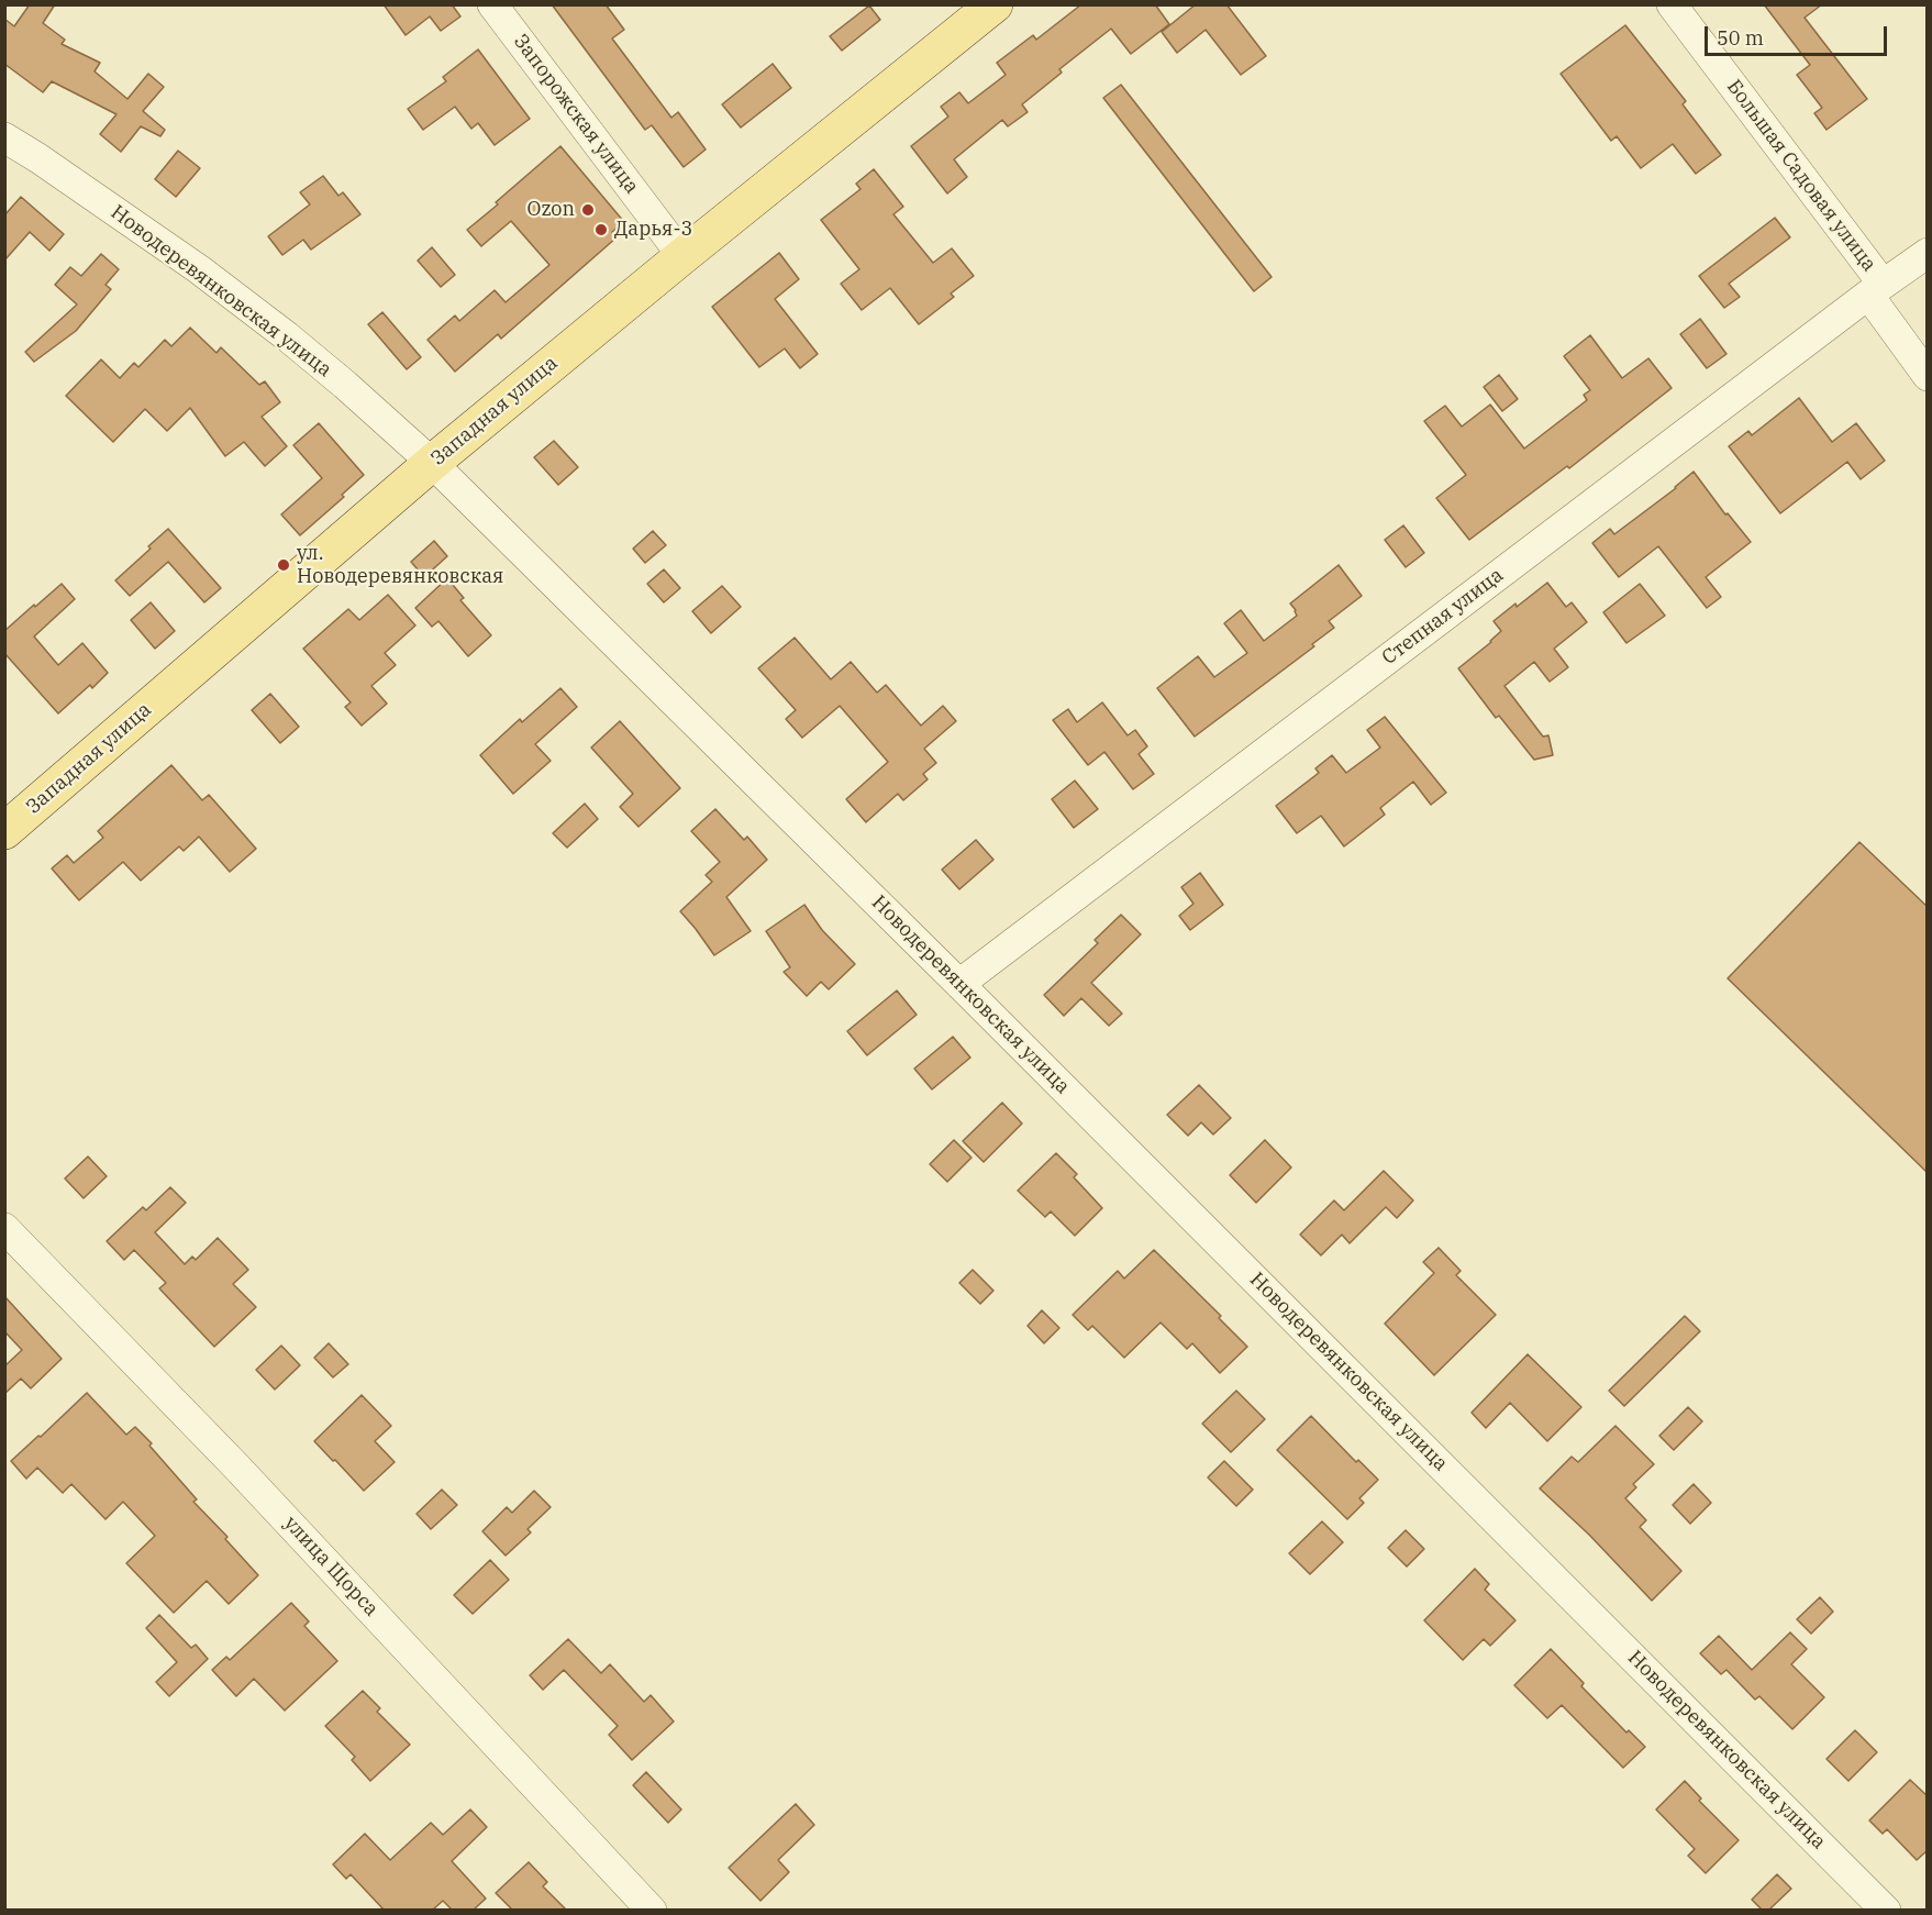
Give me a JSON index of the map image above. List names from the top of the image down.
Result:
{
  "streets": {
    "main road": ["Западная улица"],
    "street": [
      "Запорожская улица",
      "Большая Садовая улица",
      "Новодеревянковская улица",
      "Степная улица",
      "улица Щорса"
    ]
  },
  "crossings": [
    ["Запорожская улица", "Западная улица"],
    ["Большая Садовая улица", "Степная улица"],
    ["Новодеревянковская улица", "Западная улица"],
    ["Новодеревянковская улица", "Степная улица"]
  ],
  "places": ["Ozon", "Дарья-3", "ул. Новодеревянковская"],
  "scale_bar": "50 m"
}
